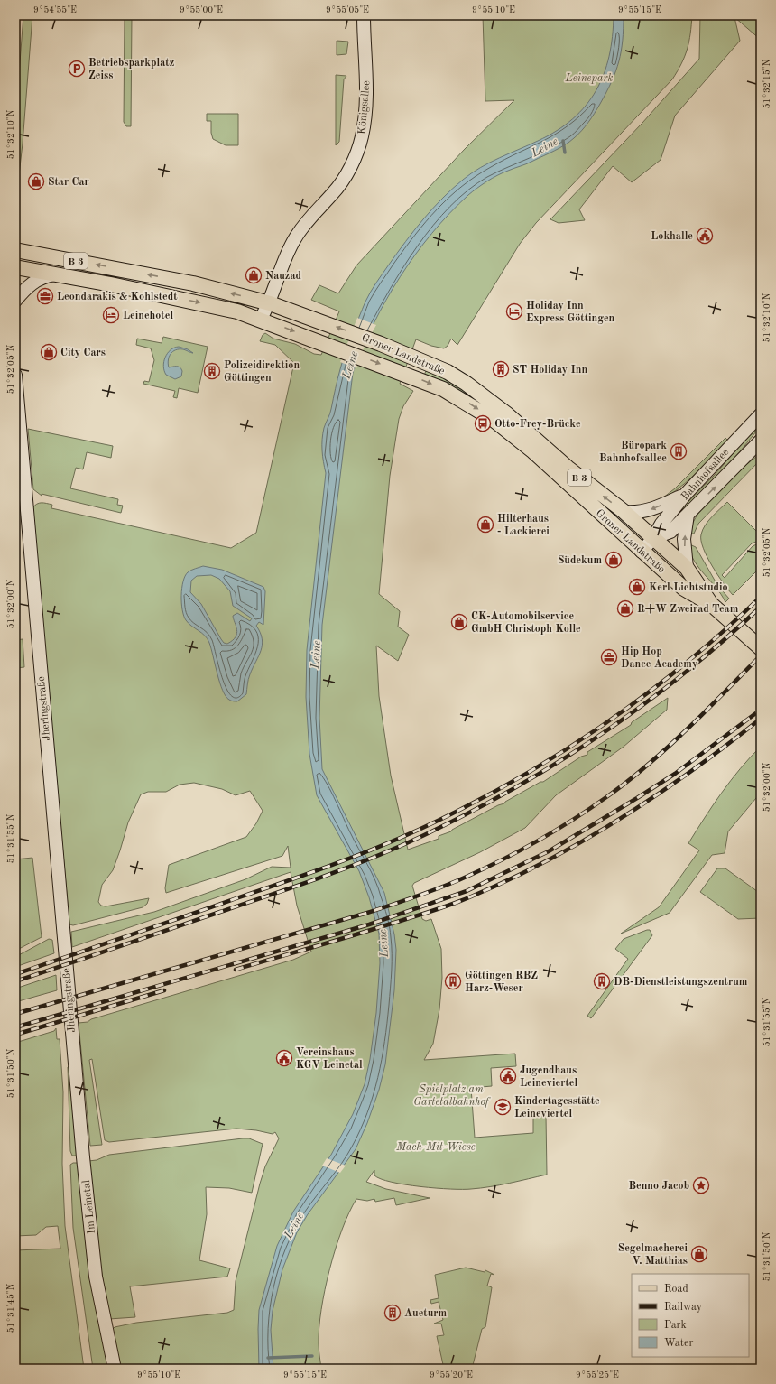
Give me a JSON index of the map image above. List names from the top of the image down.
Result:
{
  "streets": {
    "main road": [
      "Königsallee",
      "B 3",
      "Groner Landstraße",
      "Bahnhofsallee",
      "Jheringstraße",
      "Im Leinetal"
    ]
  },
  "crossings": [
    ["Königsallee", "Groner Landstraße"],
    ["Groner Landstraße", "Bahnhofsallee"],
    ["Jheringstraße", "Im Leinetal"]
  ],
  "water": ["Leine"],
  "parks": ["Leinepark", "Spielplatz am Gartetalbahnhof", "Mach-Mit-Wiese"],
  "places": {
    "parking": ["Betriebsparkplatz Zeiss"],
    "shop": [
      "Star Car",
      "Nauzad",
      "City Cars",
      "Hilterhaus - Lackierei",
      "Südekum",
      "Kerl Lichtstudio",
      "R+W Zweirad Team",
      "CK-Automobilservice GmbH Christoph Kolle",
      "Segelmacherei V. Matthias"
    ],
    "public building": ["Lokhalle", "Vereinshaus KGV Leinetal", "Jugendhaus Leineviertel"],
    "office": ["Leondarakis & Kohlstedt", "Hip Hop Dance Academy"],
    "hotel": ["Holiday Inn Express Göttingen", "Leinehotel"],
    "building": [
      "ST Holiday Inn",
      "Polizeidirektion Göttingen",
      "Büropark Bahnhofsallee",
      "Göttingen RBZ Harz-Weser",
      "DB-Dienstleistungszentrum",
      "Aueturm"
    ],
    "bus stop": ["Otto-Frey-Brücke"],
    "school or university": ["Kindertagesstätte Leineviertel"],
    "place": ["Benno Jacob"]
  },
  "legend": [
    "Road",
    "Railway",
    "Park",
    "Water"
  ],
  "coordinates": [
    "9°54'55\"E",
    "9°55'00\"E",
    "9°55'05\"E",
    "9°55'10\"E",
    "9°55'15\"E",
    "51°32'15\"N",
    "51°32'10\"N",
    "51°32'05\"N",
    "51°32'00\"N",
    "51°31'55\"N",
    "51°31'50\"N",
    "51°31'45\"N",
    "9°55'20\"E",
    "9°55'25\"E"
  ]
}
